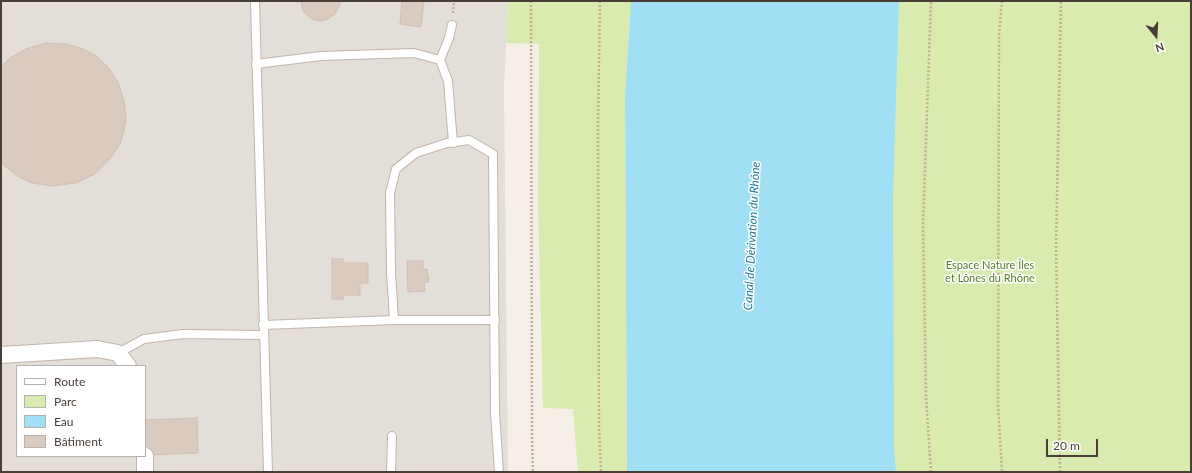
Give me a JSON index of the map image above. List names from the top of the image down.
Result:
{
  "water": ["Canal de Dérivation du Rhône"],
  "parks": ["Espace Nature Îles et Lônes du Rhône"],
  "legend": [
    "Route",
    "Parc",
    "Eau",
    "Bâtiment"
  ],
  "scale_bar": "20 m",
  "north": "bottom"
}
